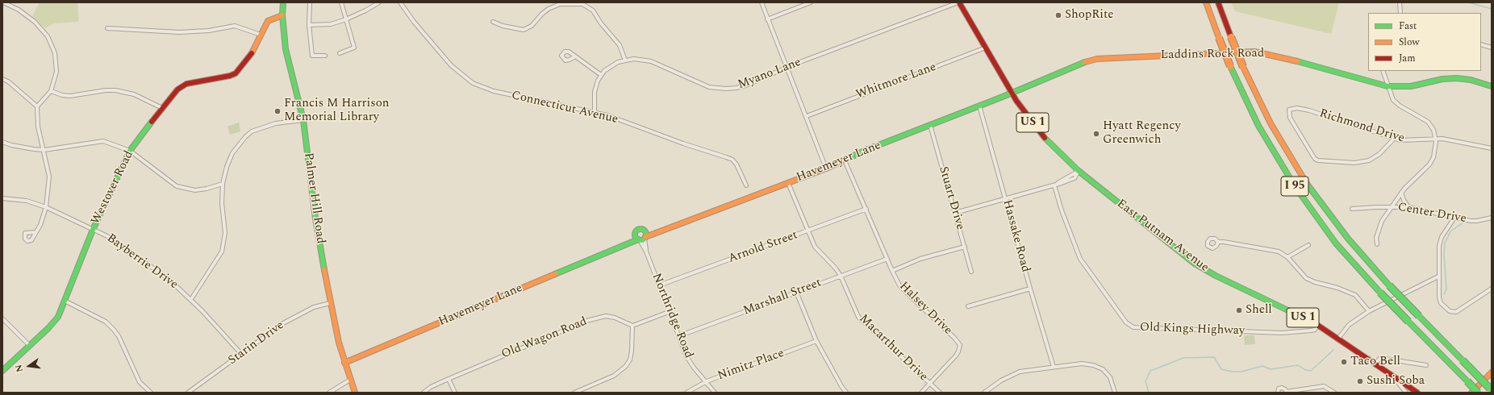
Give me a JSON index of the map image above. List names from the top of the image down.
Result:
{
  "streets": {
    "main road": [
      "Laddins Rock Road",
      "US 1",
      "Havemeyer Lane",
      "I 95",
      "Westover Road",
      "Palmer Hill Road",
      "East Putnam Avenue"
    ],
    "street": [
      "Myano Lane",
      "Whitmore Lane",
      "Connecticut Avenue",
      "Richmond Drive",
      "Stuart Drive",
      "Center Drive",
      "Hassake Road",
      "Arnold Street",
      "Bayberrie Drive",
      "Marshall Street",
      "Halsey Drive",
      "Northridge Road",
      "Old Kings Highway",
      "Old Wagon Road",
      "Starin Drive",
      "Macarthur Drive",
      "Nimitz Place"
    ]
  },
  "crossings": [
    ["Laddins Rock Road", "Havemeyer Lane"],
    ["Laddins Rock Road", "East Putnam Avenue"],
    ["Myano Lane", "US 1"],
    ["Whitmore Lane", "US 1"],
    ["Whitmore Lane", "East Putnam Avenue"],
    ["US 1", "East Putnam Avenue"],
    ["Havemeyer Lane", "Palmer Hill Road"],
    ["Havemeyer Lane", "Stuart Drive"],
    ["Havemeyer Lane", "Hassake Road"],
    ["Havemeyer Lane", "East Putnam Avenue"],
    ["Havemeyer Lane", "Halsey Drive"],
    ["Havemeyer Lane", "Northridge Road"],
    ["Havemeyer Lane", "Macarthur Drive"],
    ["Westover Road", "Palmer Hill Road"],
    ["Westover Road", "Bayberrie Drive"],
    ["Palmer Hill Road", "Starin Drive"],
    ["East Putnam Avenue", "Old Kings Highway"],
    ["Arnold Street", "Halsey Drive"],
    ["Arnold Street", "Northridge Road"],
    ["Arnold Street", "Macarthur Drive"],
    ["Bayberrie Drive", "Starin Drive"],
    ["Marshall Street", "Halsey Drive"],
    ["Marshall Street", "Northridge Road"],
    ["Marshall Street", "Macarthur Drive"],
    ["Halsey Drive", "Macarthur Drive"],
    ["Northridge Road", "Nimitz Place"]
  ],
  "places": [
    "ShopRite",
    "Francis M Harrison Memorial Library",
    "Hyatt Regency Greenwich",
    "Shell",
    "Taco Bell",
    "Sushi Soba"
  ],
  "legend": ["Fast", "Slow", "Jam"],
  "north": "left"
}
